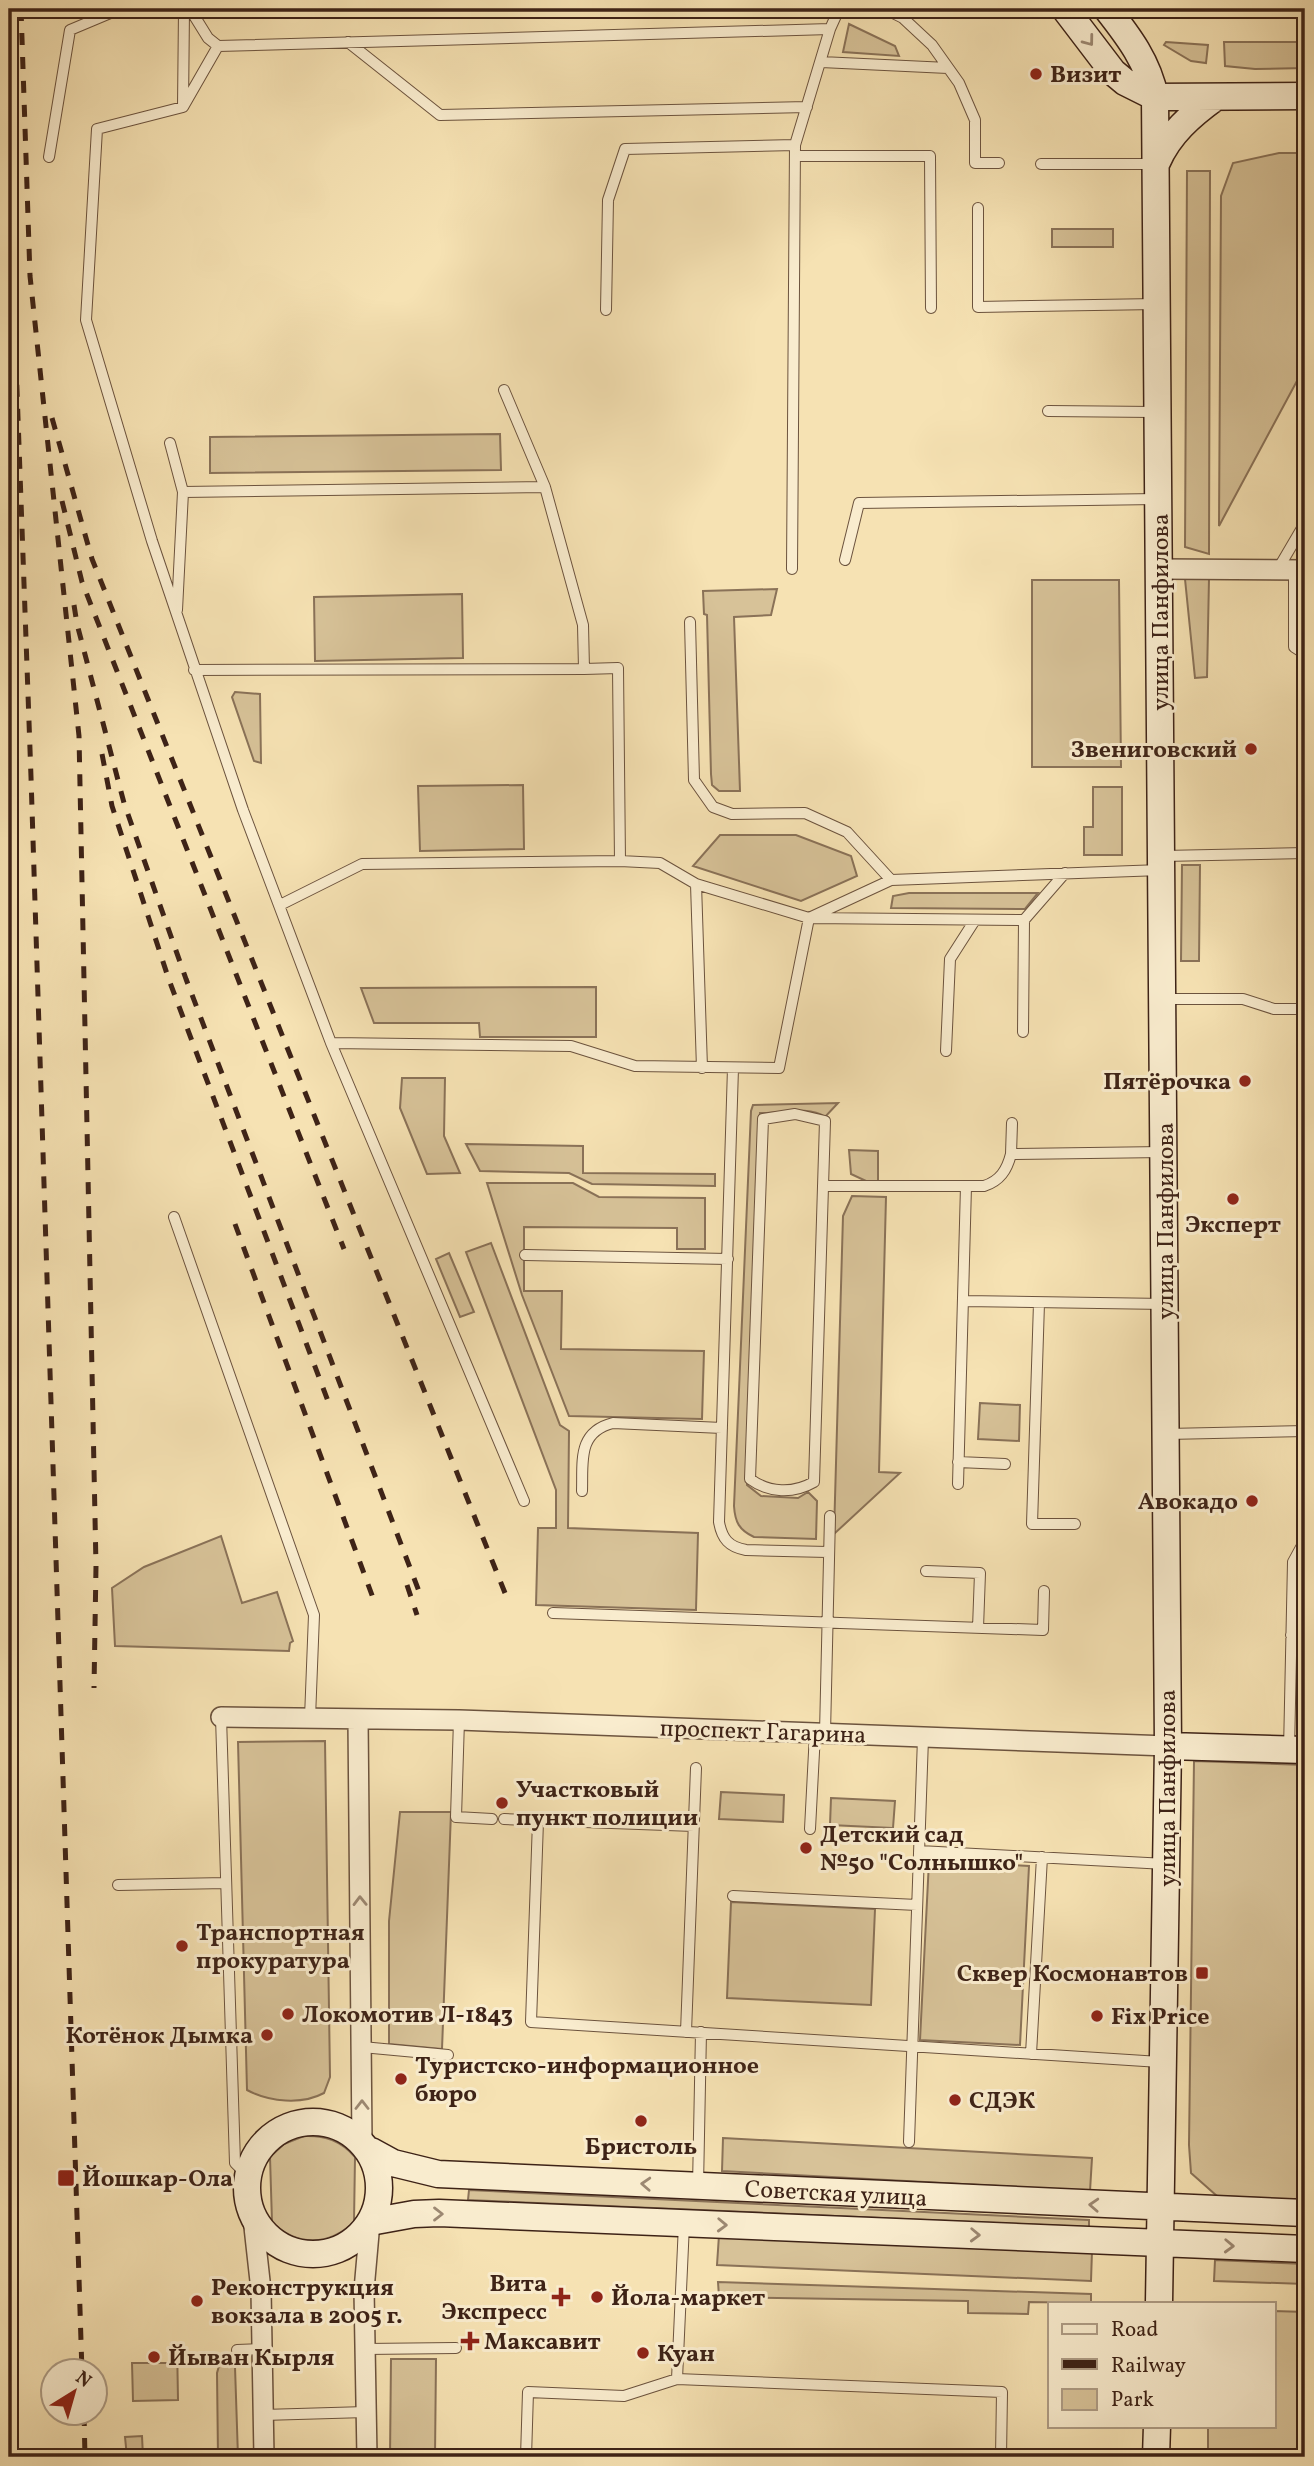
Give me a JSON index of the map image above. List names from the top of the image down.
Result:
{
  "streets": {
    "main road": ["улица Панфилова", "проспект Гагарина", "Советская улица"]
  },
  "crossings": [
    ["улица Панфилова", "проспект Гагарина"],
    ["улица Панфилова", "Советская улица"]
  ],
  "places": {
    "other": [
      "Визит",
      "Звениговский",
      "Пятёрочка",
      "Эксперт",
      "Авокадо",
      "Участковый пункт полиции",
      "Детский сад №50 \"Солнышко\"",
      "Транспортная прокуратура",
      "Локомотив Л-1843",
      "Fix Price",
      "Котёнок Дымка",
      "Туристско-информационное бюро",
      "СДЭК",
      "Бристоль",
      "Йола-маркет",
      "Реконструкция вокзала в 2005 г.",
      "Куан",
      "Йыван Кырля"
    ],
    "transit": ["Сквер Космонавтов", "Йошкар-Ола"],
    "health": ["Вита Экспресс", "Максавит"]
  },
  "legend": ["Road", "Railway", "Park"],
  "north": "top right"
}
